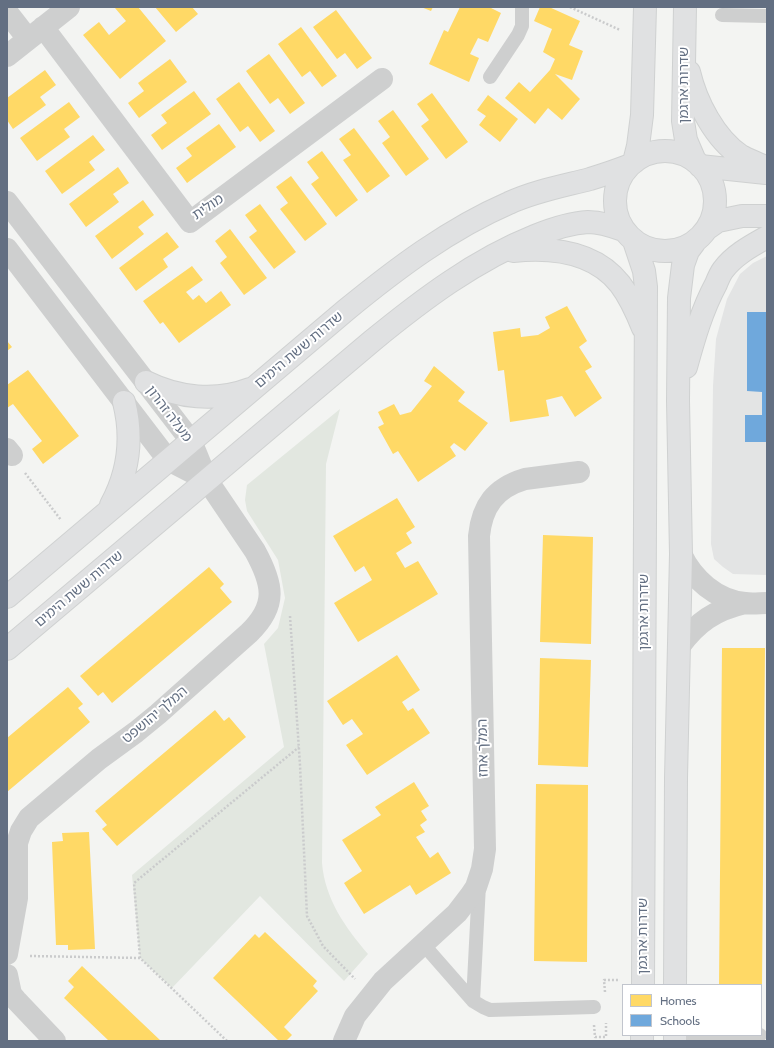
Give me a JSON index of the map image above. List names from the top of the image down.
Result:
{
  "streets": {
    "main road": ["שדרות ארגמן", "שדרות ששת הימים"],
    "street": [
      "מולית",
      "מעלה זהרון",
      "המלך יהושפט",
      "המלך אחז"
    ]
  },
  "crossings": [
    ["שדרות ארגמן", "שדרות ששת הימים"],
    ["שדרות ששת הימים", "מעלה זהרון"],
    ["שדרות ששת הימים", "המלך יהושפט"],
    ["מעלה זהרון", "המלך יהושפט"]
  ],
  "legend": ["Homes", "Schools"]
}
